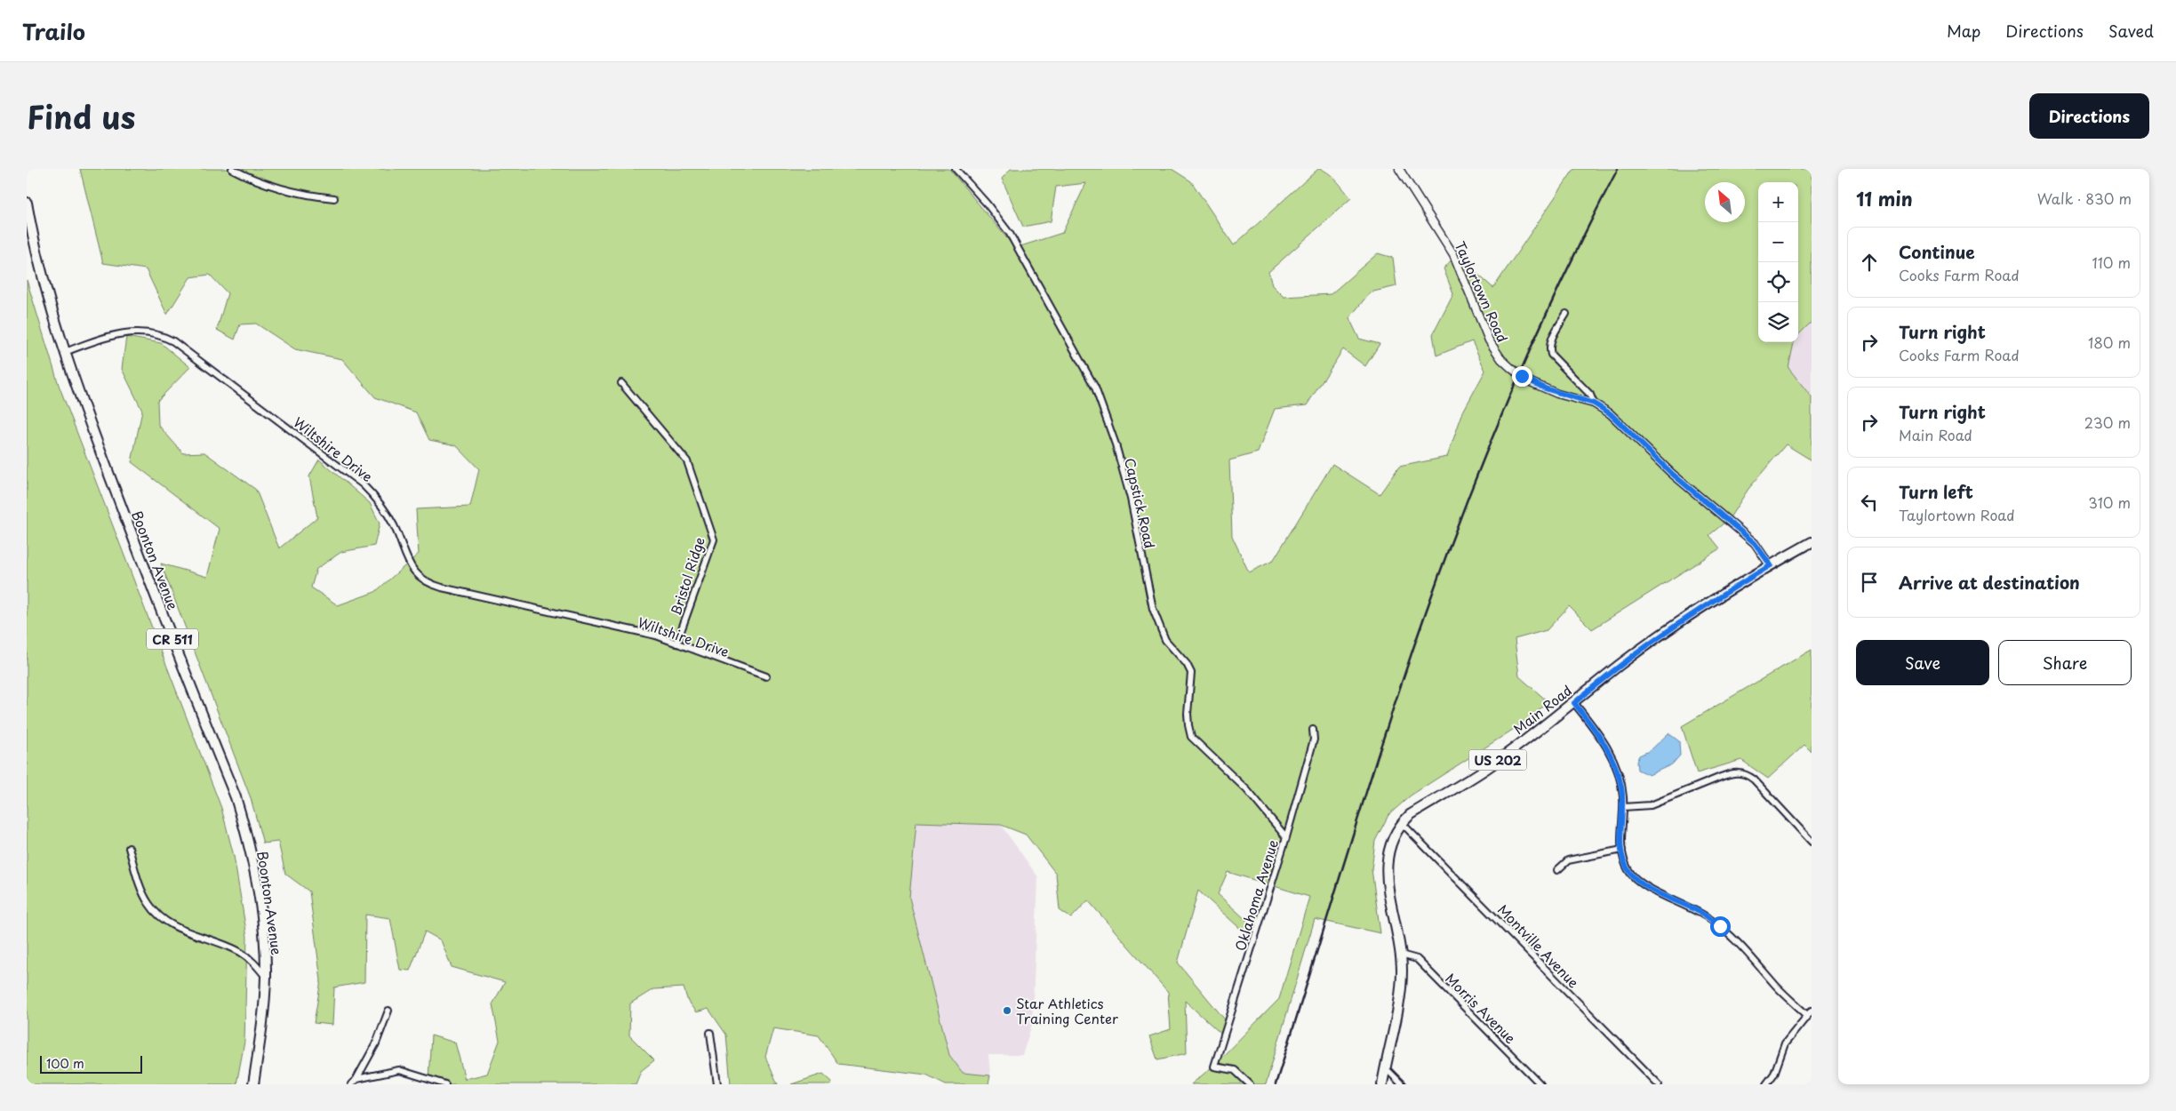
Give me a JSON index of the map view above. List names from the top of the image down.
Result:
{
  "streets": {
    "main road": [
      "Boonton Avenue",
      "CR 511",
      "Main Road",
      "US 202"
    ],
    "street": [
      "Taylortown Road",
      "Wiltshire Drive",
      "Capstick Road",
      "Bristol Ridge",
      "Oklahoma Avenue",
      "Montville Avenue",
      "Morris Avenue"
    ]
  },
  "crossings": [
    ["Taylortown Road", "Main Road"],
    ["Wiltshire Drive", "Boonton Avenue"],
    ["Wiltshire Drive", "Bristol Ridge"],
    ["Capstick Road", "Oklahoma Avenue"],
    ["Main Road", "Montville Avenue"],
    ["Main Road", "Morris Avenue"]
  ],
  "places": ["Star Athletics Training Center"],
  "scale_bar": "100 m",
  "north": "top left",
  "page": {
    "header": "Trailo",
    "nav": ["Map", "Directions", "Saved"],
    "title": "Find us",
    "buttons": [
      "Directions",
      ["Save", "Share"]
    ],
    "heading": ["11 min", "Walk · 830 m"],
    "map_buttons": ["+", "−"],
    "list": [
      ["Continue", "Cooks Farm Road", "110 m"],
      ["Turn right", "Cooks Farm Road", "180 m"],
      ["Turn right", "Main Road", "230 m"],
      ["Turn left", "Taylortown Road", "310 m"],
      "Arrive at destination"
    ],
    "scale": "100 m"
  }
}
